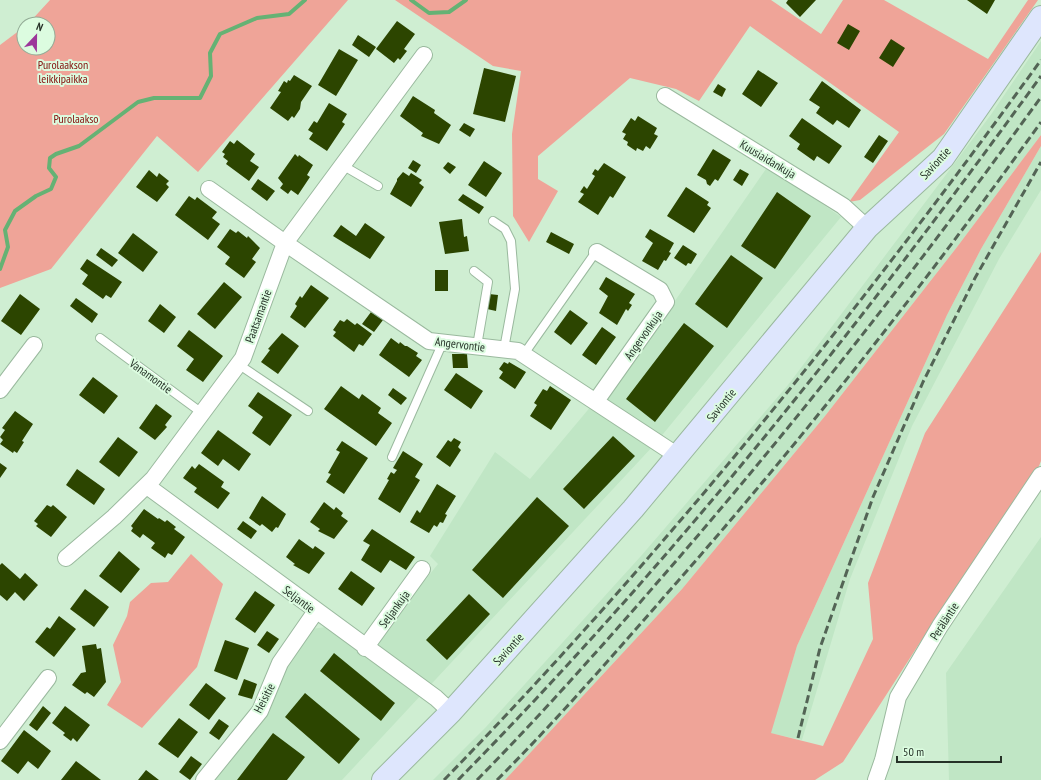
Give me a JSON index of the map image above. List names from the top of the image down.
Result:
{
  "streets": {
    "main road": ["Saviontie"],
    "street": [
      "Kuusiaidankuja",
      "Paatsamantie",
      "Angervonkuja",
      "Angervontie",
      "Seljantie",
      "Seljankuja",
      "Peräläntie",
      "Heisitie"
    ],
    "lane": ["Vanamontie"]
  },
  "crossings": [
    ["Kuusiaidankuja", "Saviontie"],
    ["Saviontie", "Angervontie"],
    ["Saviontie", "Seljantie"],
    ["Paatsamantie", "Angervontie"],
    ["Paatsamantie", "Vanamontie"],
    ["Paatsamantie", "Seljantie"],
    ["Angervonkuja", "Angervontie"],
    ["Seljantie", "Seljankuja"],
    ["Seljantie", "Heisitie"]
  ],
  "parks": ["Purolaakson leikkipaikka", "Purolaakso"],
  "scale_bar": "50 m",
  "north": "top"
}
